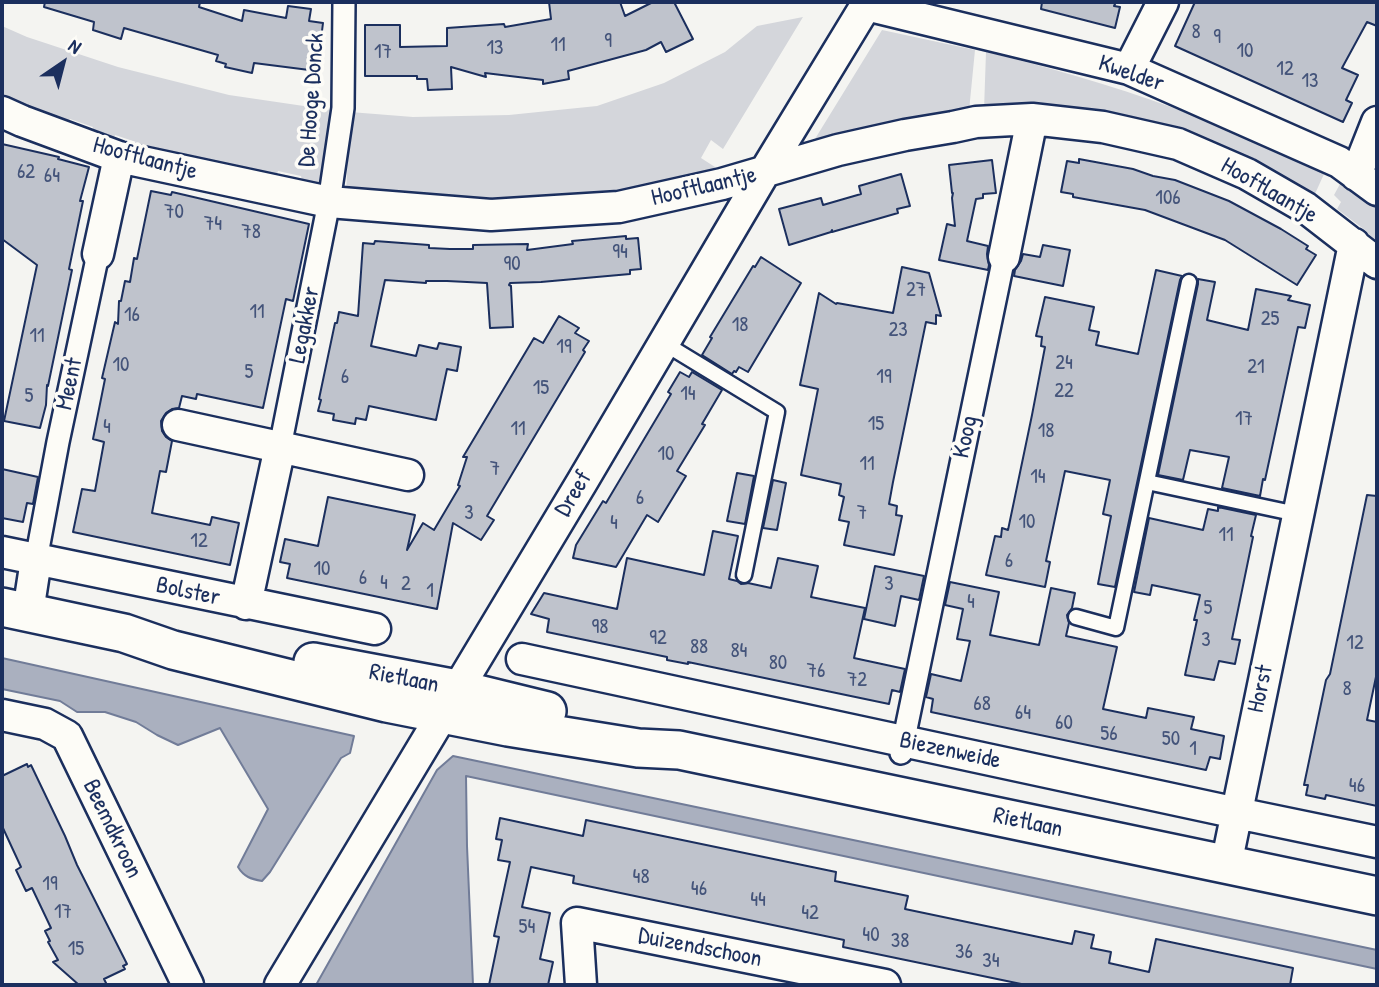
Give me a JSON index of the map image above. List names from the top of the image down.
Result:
{
  "streets": {
    "street": [
      "Kwelder",
      "De Hooge Donck",
      "Hooftlaantje",
      "Legakker",
      "Meent",
      "Koog",
      "Dreef",
      "Bolster",
      "Rietlaan",
      "Horst",
      "Biezenweide",
      "Beemdkroon",
      "Duizendschoon"
    ]
  },
  "crossings": [
    ["Kwelder", "Dreef"],
    ["De Hooge Donck", "Hooftlaantje"],
    ["De Hooge Donck", "Legakker"],
    ["Hooftlaantje", "Legakker"],
    ["Hooftlaantje", "Meent"],
    ["Hooftlaantje", "Koog"],
    ["Hooftlaantje", "Dreef"],
    ["Hooftlaantje", "Horst"],
    ["Legakker", "Bolster"],
    ["Meent", "Bolster"],
    ["Meent", "Rietlaan"],
    ["Koog", "Biezenweide"],
    ["Dreef", "Rietlaan"],
    ["Rietlaan", "Horst"],
    ["Horst", "Biezenweide"]
  ],
  "house_numbers": [
    "8",
    "9",
    "9",
    "11",
    "13",
    "10",
    "17",
    "12",
    "13",
    "62",
    "64",
    "106",
    "70",
    "74",
    "78",
    "94",
    "90",
    "27",
    "11",
    "16",
    "25",
    "18",
    "23",
    "11",
    "19",
    "24",
    "10",
    "21",
    "5",
    "6",
    "19",
    "15",
    "22",
    "14",
    "5",
    "17",
    "15",
    "4",
    "11",
    "18",
    "10",
    "11",
    "7",
    "14",
    "6",
    "3",
    "7",
    "10",
    "4",
    "11",
    "12",
    "6",
    "10",
    "6",
    "4",
    "2",
    "3",
    "1",
    "4",
    "5",
    "98",
    "92",
    "3",
    "12",
    "88",
    "84",
    "80",
    "76",
    "72",
    "8",
    "68",
    "64",
    "60",
    "56",
    "50",
    "1",
    "46",
    "48",
    "19",
    "46",
    "44",
    "17",
    "42",
    "54",
    "40",
    "38",
    "15",
    "36",
    "34"
  ],
  "north": "top right"
}
